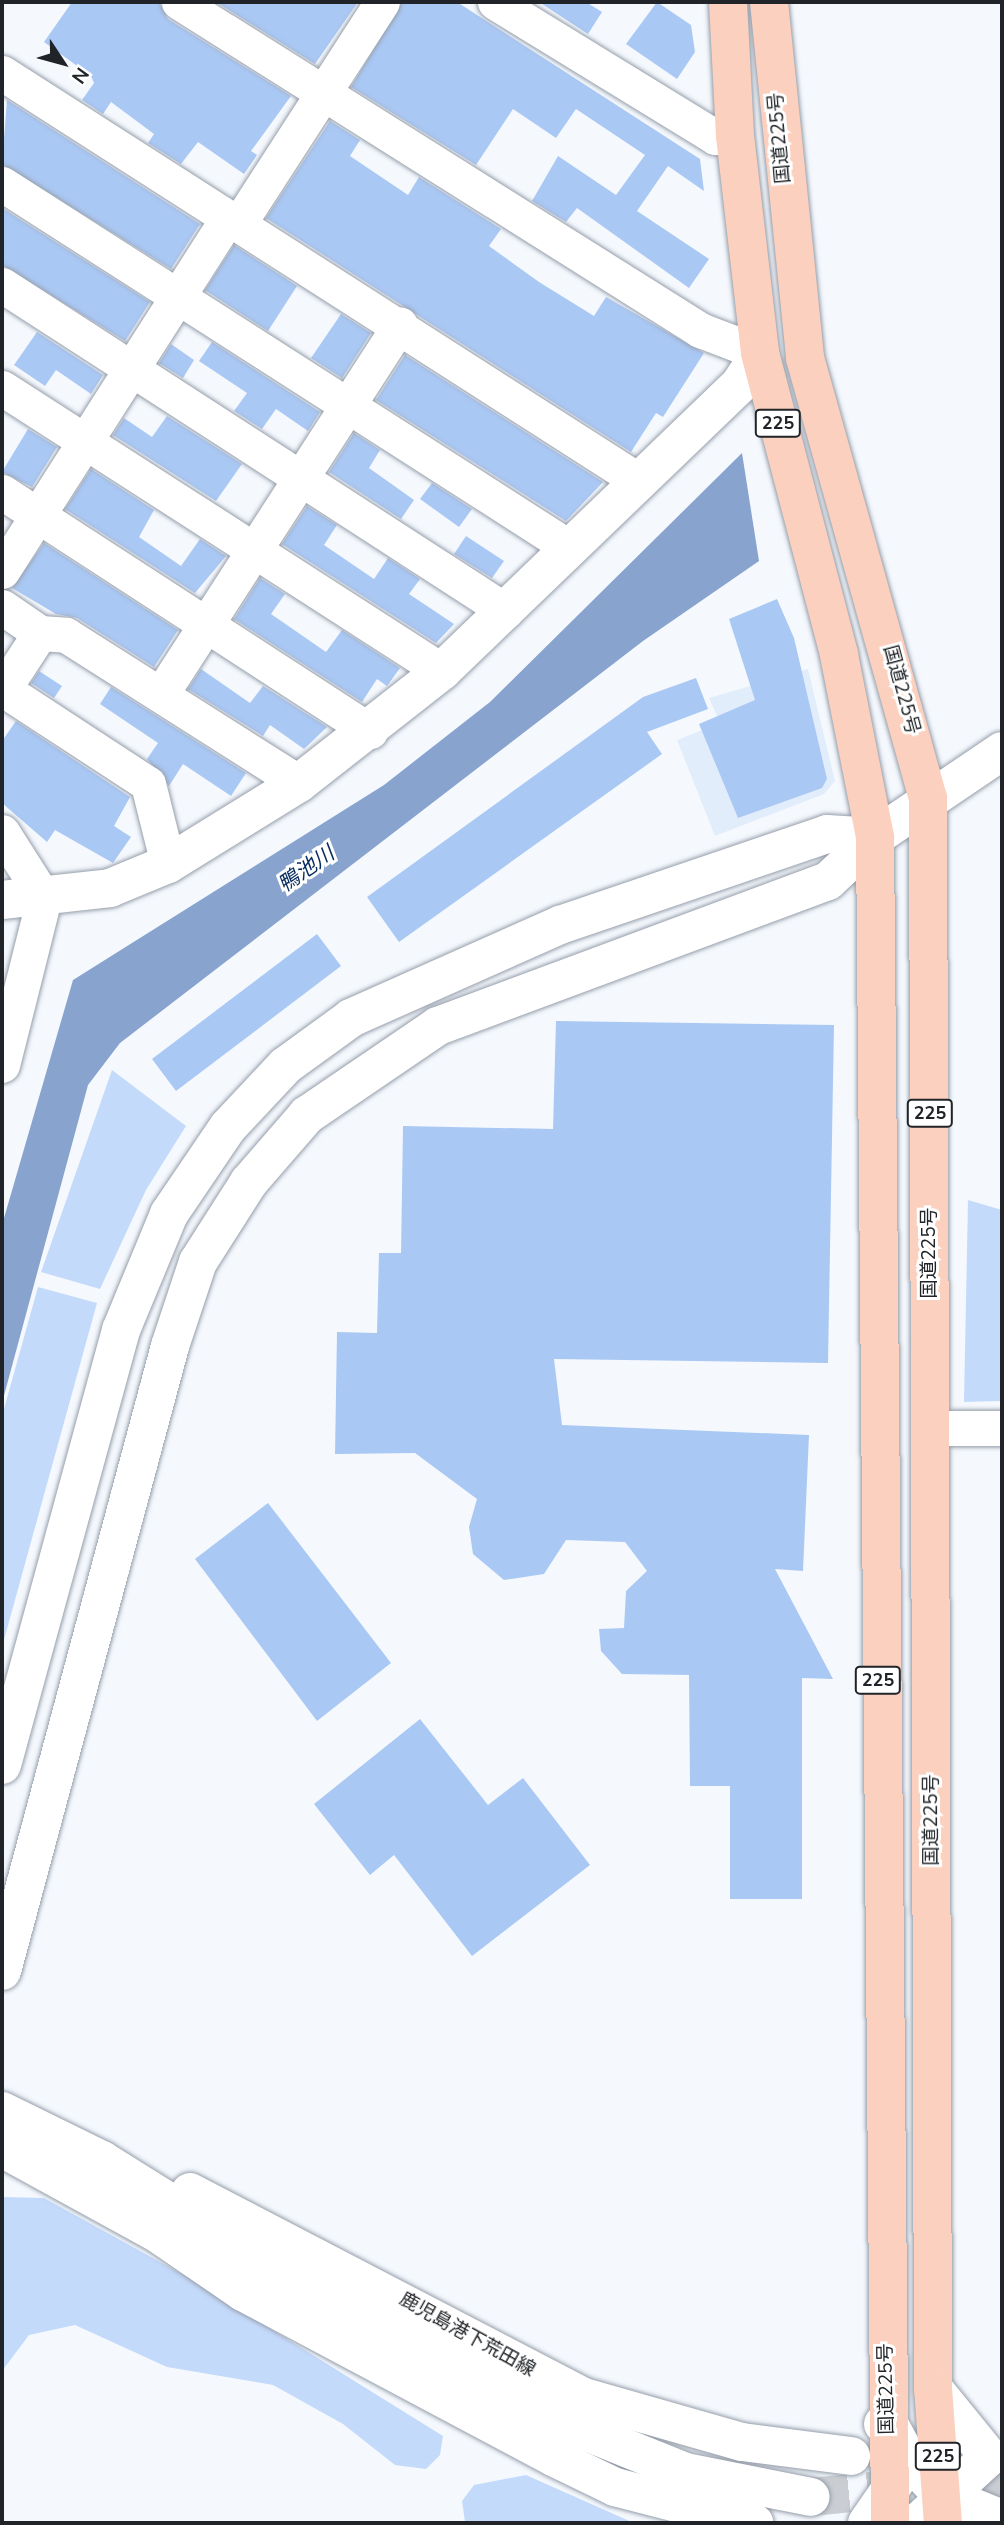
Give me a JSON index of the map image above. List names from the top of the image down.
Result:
{
  "streets": {
    "highway": ["国道225号", "225"],
    "street": ["鹿児島港下荒田線"]
  },
  "water": ["鴨池川"],
  "north": "bottom right"
}
